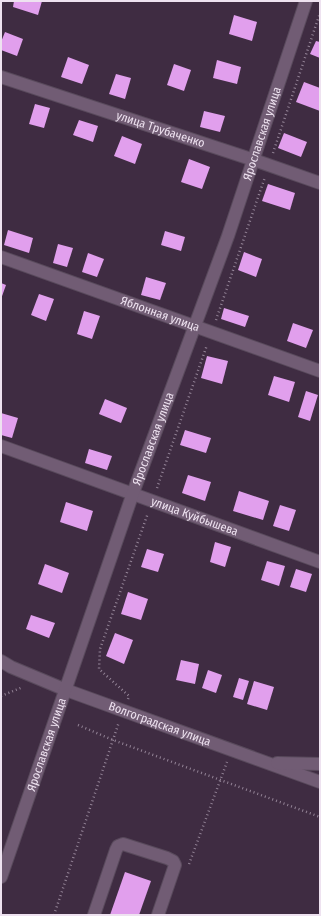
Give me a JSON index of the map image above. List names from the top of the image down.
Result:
{
  "streets": {
    "street": [
      "улица Трубаченко",
      "Ярославская улица",
      "Яблонная улица",
      "улица Куйбышева",
      "Волгоградская улица"
    ]
  },
  "crossings": [
    ["улица Трубаченко", "Ярославская улица"],
    ["Ярославская улица", "Яблонная улица"],
    ["Ярославская улица", "улица Куйбышева"],
    ["Ярославская улица", "Волгоградская улица"]
  ]
}
